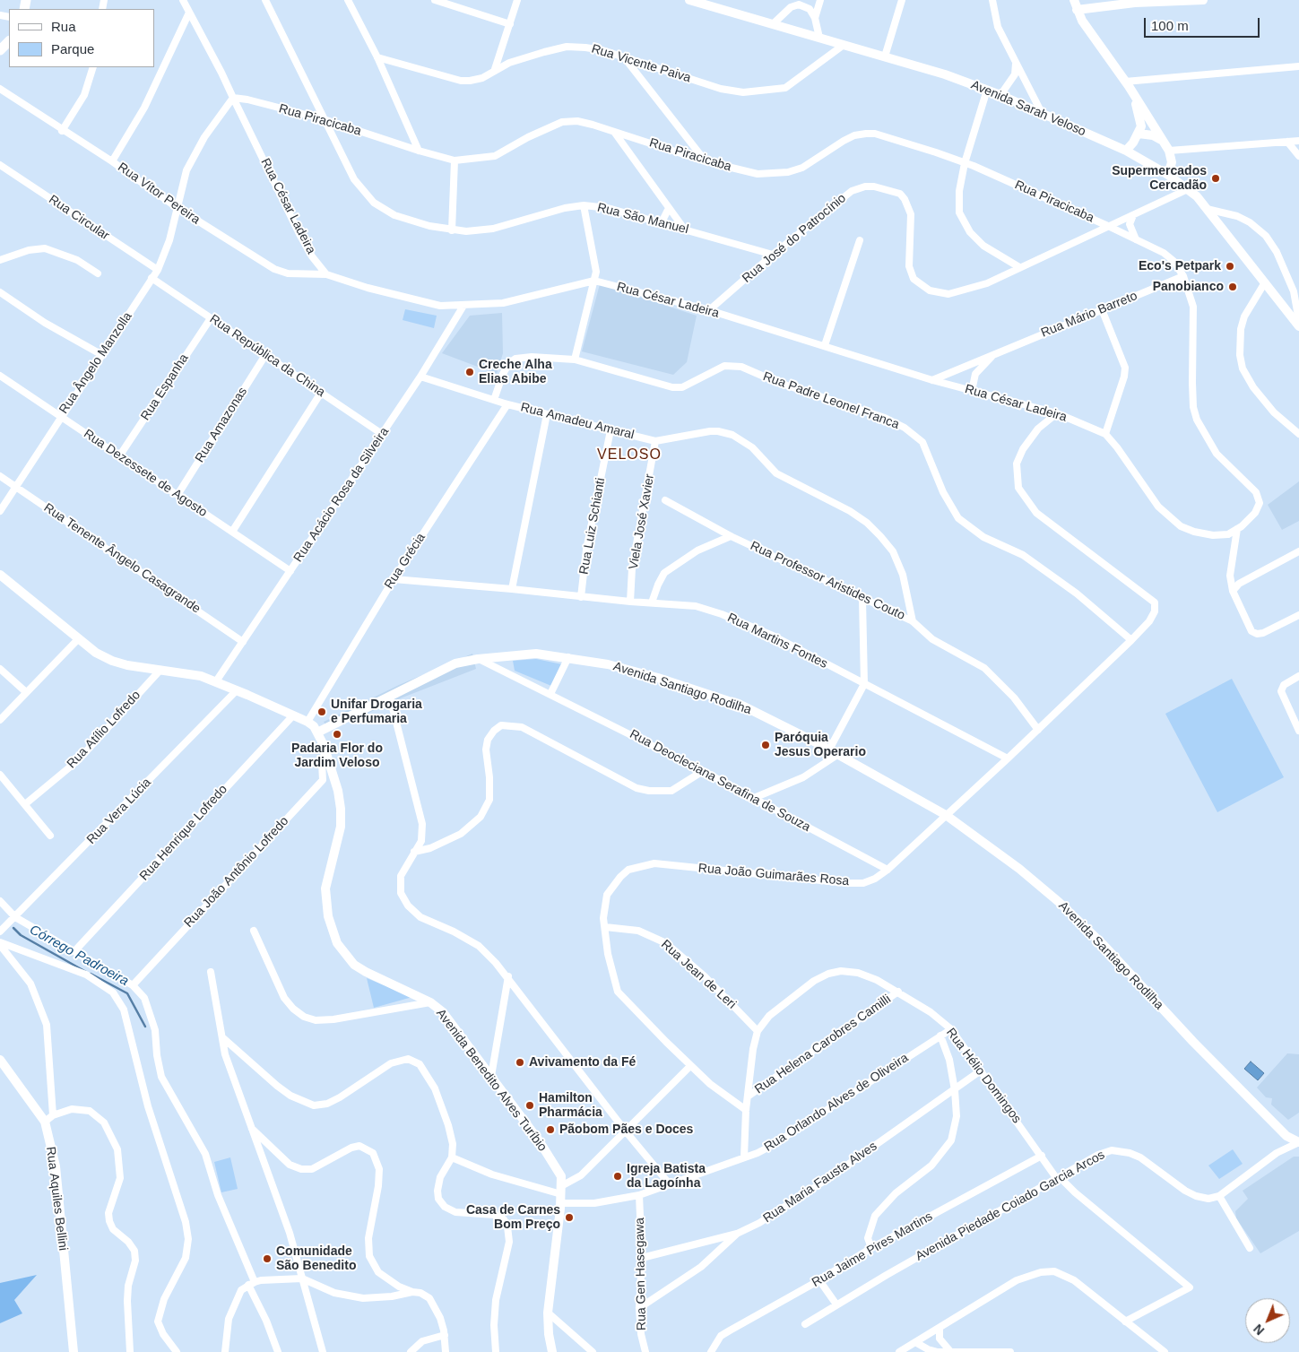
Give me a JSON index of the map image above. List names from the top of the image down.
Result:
{
  "streets": {
    "main road": [
      "Avenida Sarah Veloso",
      "Avenida Santiago Rodilha",
      "Avenida Benedito Alves Turíbio",
      "Rua Aquiles Bellini"
    ],
    "street": [
      "Rua Vicente Paiva",
      "Rua Piracicaba",
      "Rua Vítor Pereira",
      "Rua César Ladeira",
      "Rua Circular",
      "Rua São Manuel",
      "Rua José do Patrocínio",
      "Rua Mário Barreto",
      "Rua República da China",
      "Rua Ângelo Manzolla",
      "Rua Espanha",
      "Rua Padre Leonel Franca",
      "Rua Amadeu Amaral",
      "Rua Amazonas",
      "Rua Dezessete de Agosto",
      "Rua Acácio Rosa da Silveira",
      "Viela José Xavier",
      "Rua Luiz Schianti",
      "Rua Tenente Ângelo Casagrande",
      "Rua Grécia",
      "Rua Professor Aristides Couto",
      "Rua Martins Fontes",
      "Rua Atílio Lofredo",
      "Rua Deocleciana Serafina de Souza",
      "Rua Vera Lúcia",
      "Rua Henrique Lofredo",
      "Rua João Antônio Lofredo",
      "Rua João Guimarães Rosa",
      "Rua Jean de Leri",
      "Rua Helena Carobres Camilli",
      "Rua Hélio Domingos",
      "Rua Orlando Alves de Oliveira",
      "Rua Maria Fausta Alves",
      "Avenida Piedade Coiado Garcia Arcos",
      "Rua Jaime Pires Martins",
      "Rua Gen Hasegawa"
    ]
  },
  "crossings": [
    ["Rua Vicente Paiva", "Avenida Sarah Veloso"],
    ["Avenida Sarah Veloso", "Rua José do Patrocínio"],
    ["Rua Piracicaba", "Rua César Ladeira"],
    ["Rua Piracicaba", "Rua São Manuel"],
    ["Rua Piracicaba", "Rua José do Patrocínio"],
    ["Rua Piracicaba", "Rua Mário Barreto"],
    ["Rua Piracicaba", "Rua Ângelo Manzolla"],
    ["Rua Vítor Pereira", "Rua César Ladeira"],
    ["Rua Vítor Pereira", "Rua Ângelo Manzolla"],
    ["Rua César Ladeira", "Rua José do Patrocínio"],
    ["Rua César Ladeira", "Rua Mário Barreto"],
    ["Rua César Ladeira", "Rua Ângelo Manzolla"],
    ["Rua César Ladeira", "Rua Acácio Rosa da Silveira"],
    ["Rua Circular", "Rua Ângelo Manzolla"],
    ["Rua São Manuel", "Rua José do Patrocínio"],
    ["Rua República da China", "Rua Ângelo Manzolla"],
    ["Rua República da China", "Rua Espanha"],
    ["Rua República da China", "Rua Amazonas"],
    ["Rua República da China", "Rua Acácio Rosa da Silveira"],
    ["Rua Ângelo Manzolla", "Rua Dezessete de Agosto"],
    ["Rua Ângelo Manzolla", "Rua Tenente Ângelo Casagrande"],
    ["Rua Espanha", "Rua Dezessete de Agosto"],
    ["Rua Padre Leonel Franca", "Rua Amadeu Amaral"],
    ["Rua Padre Leonel Franca", "Rua João Guimarães Rosa"],
    ["Rua Amadeu Amaral", "Rua Acácio Rosa da Silveira"],
    ["Rua Amadeu Amaral", "Viela José Xavier"],
    ["Rua Amadeu Amaral", "Rua Luiz Schianti"],
    ["Rua Amadeu Amaral", "Rua Grécia"],
    ["Rua Amadeu Amaral", "Rua Professor Aristides Couto"],
    ["Rua Amazonas", "Rua Dezessete de Agosto"],
    ["Rua Dezessete de Agosto", "Rua Acácio Rosa da Silveira"],
    ["Rua Acácio Rosa da Silveira", "Rua Tenente Ângelo Casagrande"],
    ["Viela José Xavier", "Rua Martins Fontes"],
    ["Rua Luiz Schianti", "Rua Martins Fontes"],
    ["Rua Grécia", "Rua Martins Fontes"],
    ["Rua Professor Aristides Couto", "Rua João Guimarães Rosa"],
    ["Rua Martins Fontes", "Rua João Guimarães Rosa"],
    ["Avenida Santiago Rodilha", "Rua Deocleciana Serafina de Souza"],
    ["Avenida Santiago Rodilha", "Rua João Guimarães Rosa"],
    ["Avenida Santiago Rodilha", "Avenida Benedito Alves Turíbio"],
    ["Rua Deocleciana Serafina de Souza", "Rua João Guimarães Rosa"],
    ["Rua João Antônio Lofredo", "Avenida Benedito Alves Turíbio"],
    ["Rua João Guimarães Rosa", "Rua Jean de Leri"],
    ["Rua Jean de Leri", "Rua Hélio Domingos"],
    ["Rua Helena Carobres Camilli", "Rua Hélio Domingos"],
    ["Rua Hélio Domingos", "Rua Orlando Alves de Oliveira"],
    ["Rua Hélio Domingos", "Rua Maria Fausta Alves"],
    ["Rua Hélio Domingos", "Avenida Piedade Coiado Garcia Arcos"],
    ["Rua Hélio Domingos", "Rua Jaime Pires Martins"],
    ["Avenida Benedito Alves Turíbio", "Rua Orlando Alves de Oliveira"],
    ["Rua Orlando Alves de Oliveira", "Rua Gen Hasegawa"],
    ["Rua Maria Fausta Alves", "Rua Gen Hasegawa"]
  ],
  "districts": ["VELOSO"],
  "water": ["Córrego Padroeira"],
  "places": [
    "Supermercados Cercadão",
    "Eco's Petpark",
    "Panobianco",
    "Creche Alha Elias Abibe",
    "Unifar Drogaria e Perfumaria",
    "Padaria Flor do Jardim Veloso",
    "Paróquia Jesus Operario",
    "Avivamento da Fé",
    "Hamilton Pharmácia",
    "Pãobom Pães e Doces",
    "Igreja Batista da Lagoínha",
    "Casa de Carnes Bom Preço",
    "Comunidade São Benedito"
  ],
  "legend": ["Rua", "Parque"],
  "scale_bar": "100 m",
  "north": "bottom left"
}
